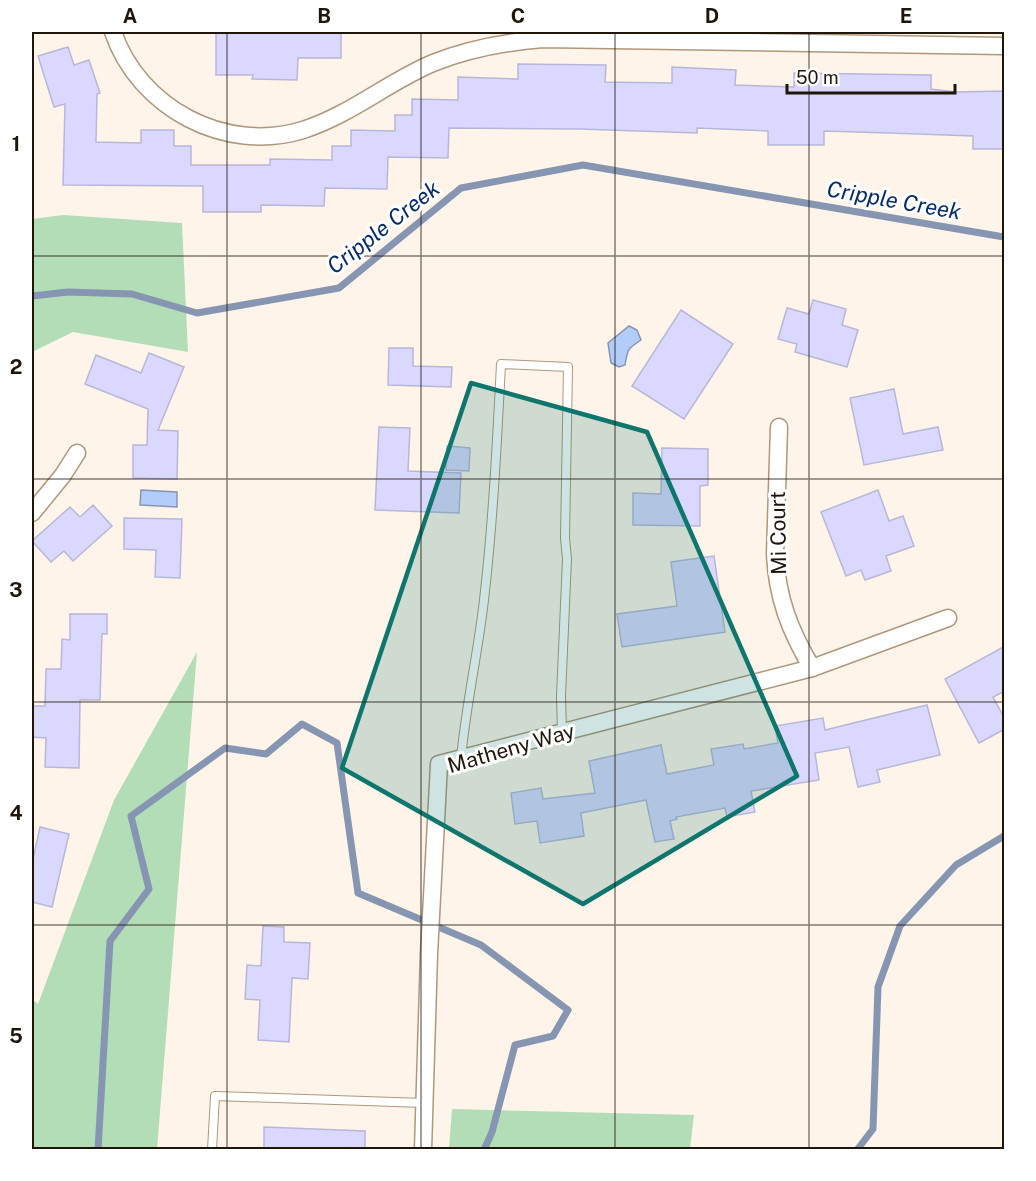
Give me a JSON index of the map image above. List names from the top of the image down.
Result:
{
  "streets": {
    "street": ["Mi Court", "Matheny Way"]
  },
  "crossings": [
    ["Mi Court", "Matheny Way"]
  ],
  "water": ["Cripple Creek"],
  "scale_bar": "50 m",
  "grid": {
    "columns": [
      "A",
      "B",
      "C",
      "D",
      "E"
    ],
    "rows": [
      "1",
      "2",
      "3",
      "4",
      "5"
    ]
  }
}
